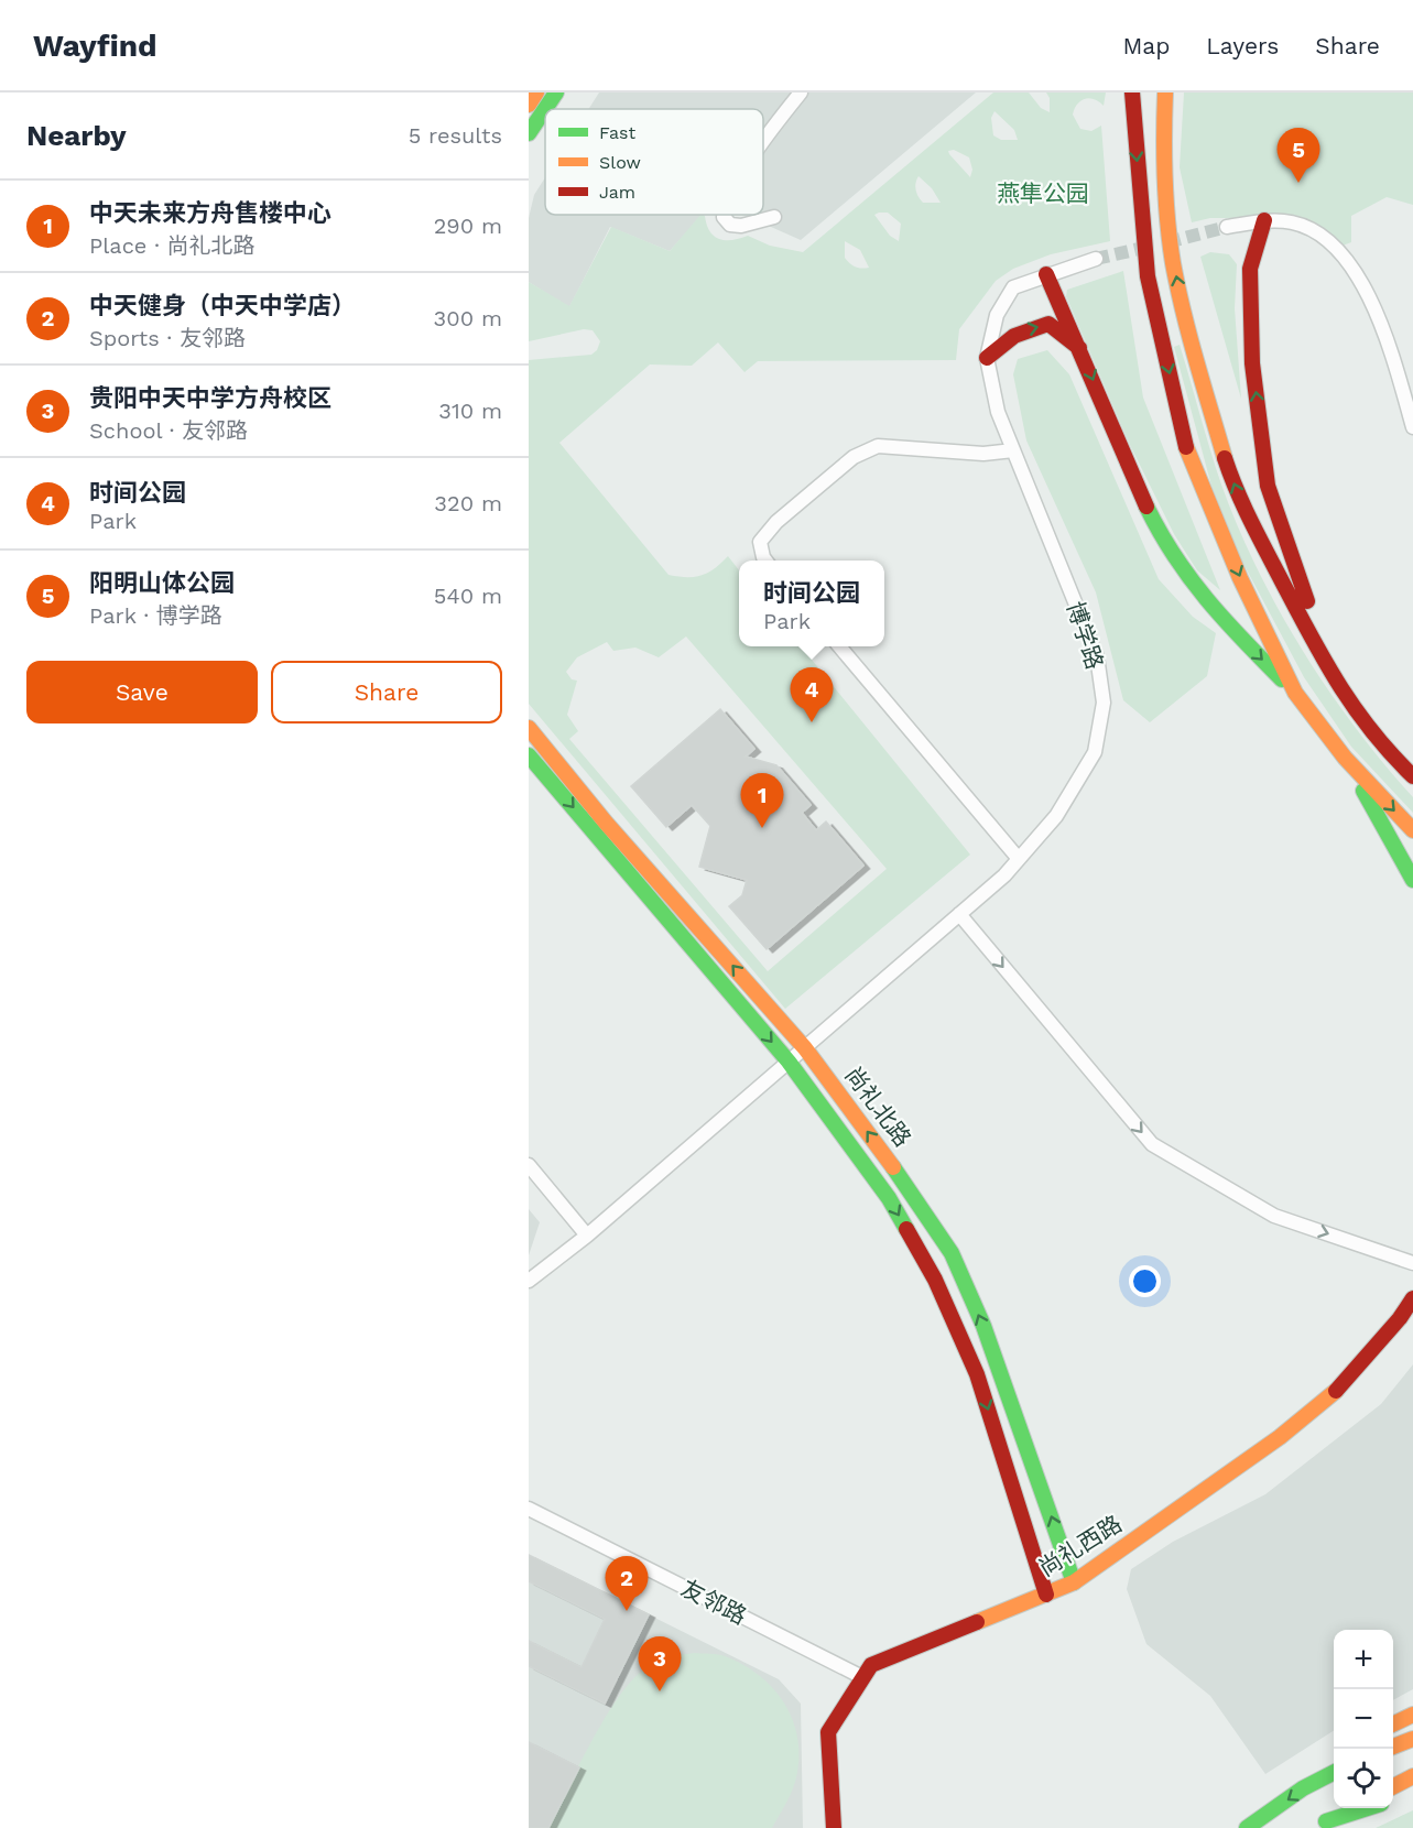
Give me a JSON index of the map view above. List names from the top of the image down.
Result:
{
  "streets": {
    "main road": ["尚礼北路", "尚礼西路"],
    "street": ["博学路", "友邻路"]
  },
  "crossings": [
    ["博学路", "尚礼北路"],
    ["尚礼北路", "尚礼西路"],
    ["尚礼西路", "友邻路"]
  ],
  "parks": ["燕隼公园"],
  "legend": ["Fast", "Slow", "Jam"],
  "page": {
    "header": "Wayfind",
    "nav": ["Map", "Layers", "Share"],
    "heading": ["Nearby", "5 results"],
    "pins": [
      "5",
      "4",
      "1",
      "2",
      "3"
    ],
    "list": [
      {
        "mark": "1",
        "name": "中天未来方舟售楼中心",
        "note": "Place · 尚礼北路",
        "value": "290 m"
      },
      {
        "mark": "2",
        "name": "中天健身（中天中学店）",
        "note": "Sports · 友邻路",
        "value": "300 m"
      },
      {
        "mark": "3",
        "name": "贵阳中天中学方舟校区",
        "note": "School · 友邻路",
        "value": "310 m"
      },
      {
        "mark": "4",
        "name": "时间公园",
        "note": "Park",
        "value": "320 m"
      },
      {
        "mark": "5",
        "name": "阳明山体公园",
        "note": "Park · 博学路",
        "value": "540 m"
      }
    ],
    "popup": ["时间公园", "Park"],
    "buttons": ["Save", "Share"],
    "map_buttons": ["+", "−"]
  }
}
